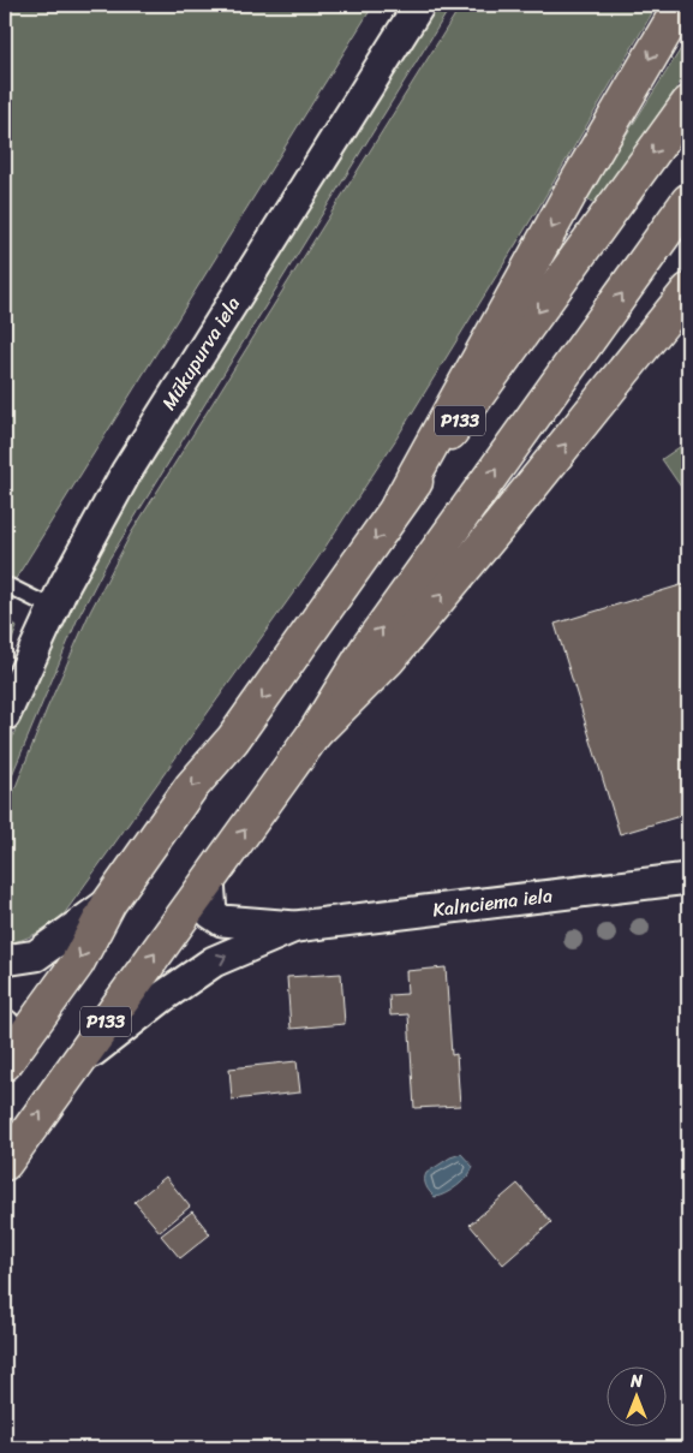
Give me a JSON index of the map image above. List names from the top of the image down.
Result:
{
  "streets": {
    "main road": ["P133"],
    "street": ["Mūkupurva iela", "Kalnciema iela"]
  },
  "crossings": [
    ["P133", "Kalnciema iela"]
  ],
  "north": "top"
}
